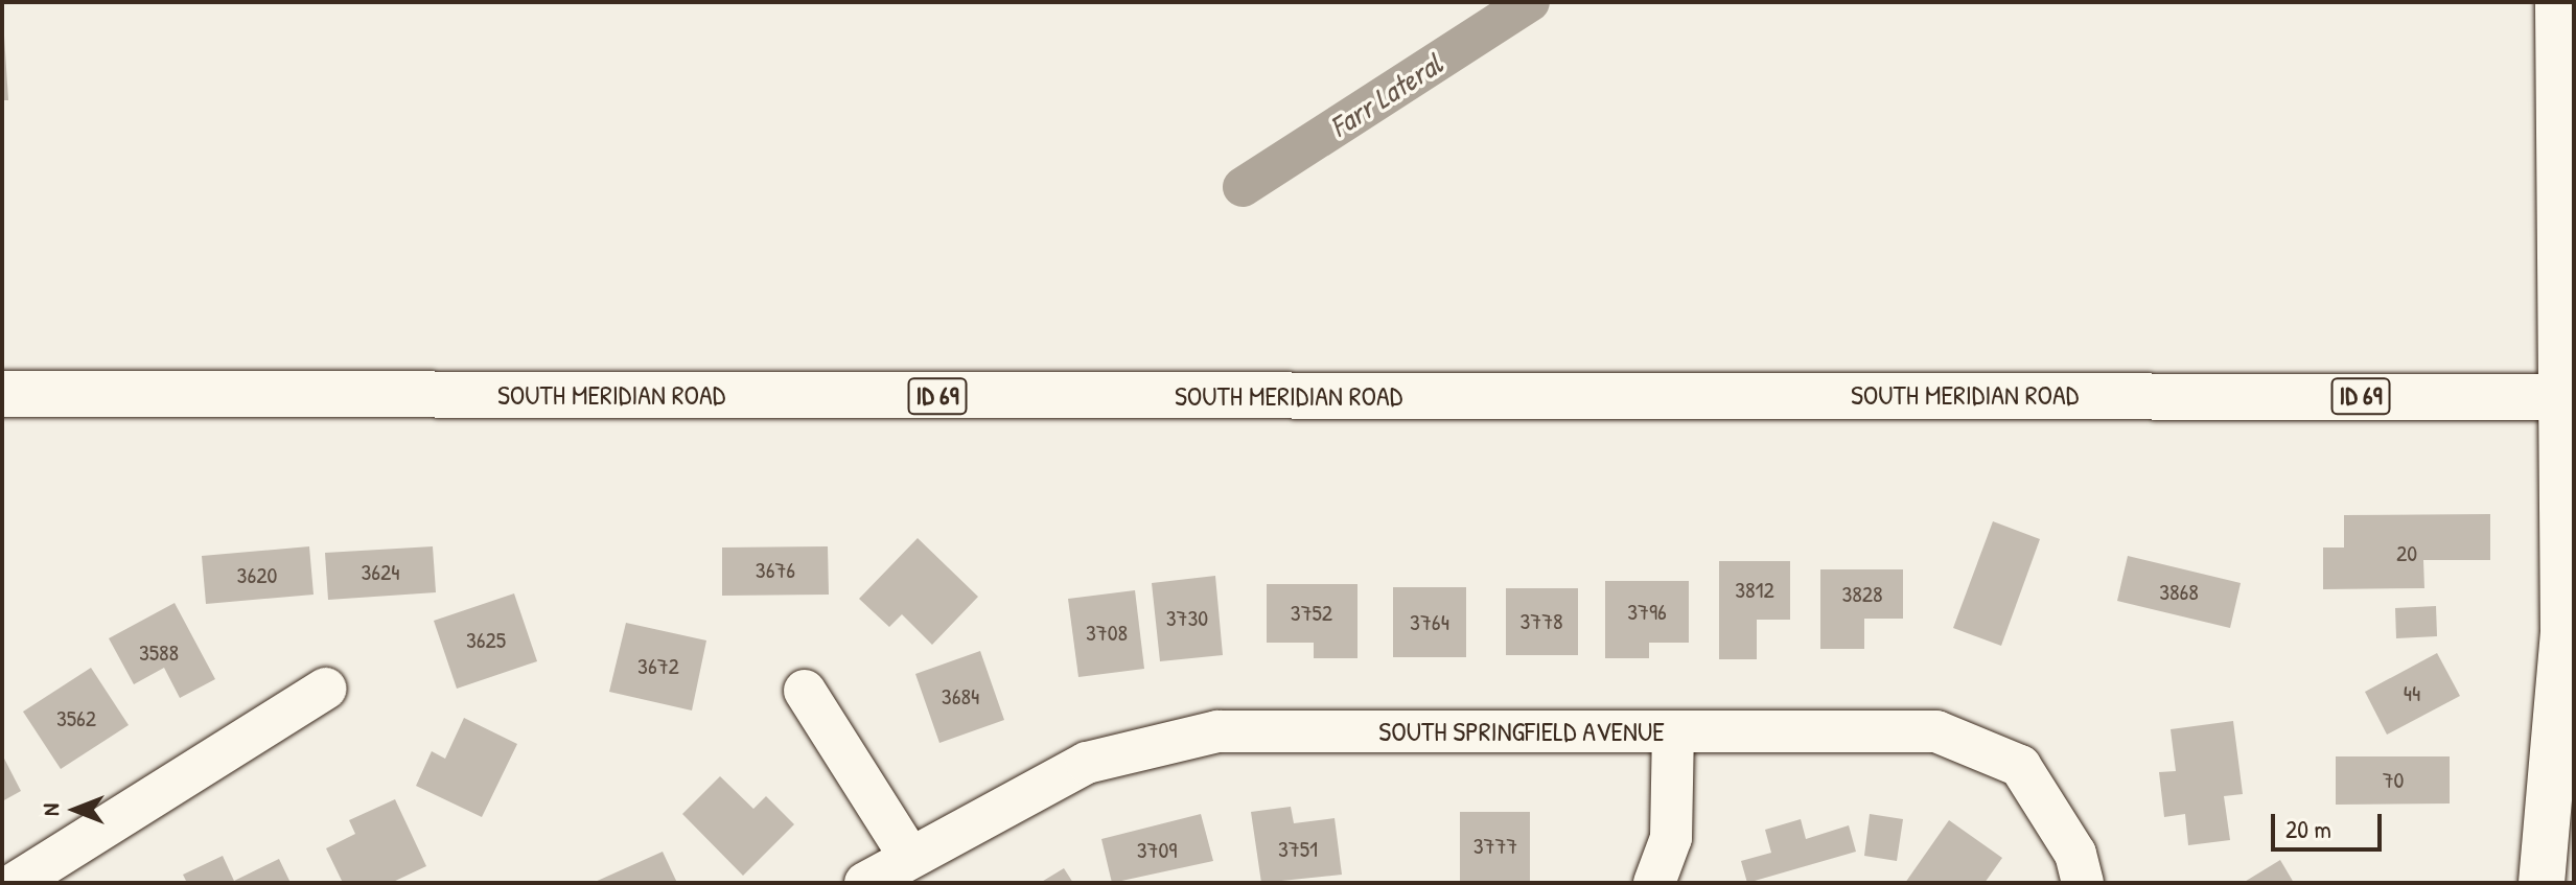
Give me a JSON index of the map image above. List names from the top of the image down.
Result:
{
  "streets": {
    "main road": ["SOUTH MERIDIAN ROAD", "ID 69"],
    "street": ["SOUTH SPRINGFIELD AVENUE"]
  },
  "water": ["Farr Lateral"],
  "house_numbers": [
    "20",
    "3676",
    "3624",
    "3620",
    "3812",
    "3868",
    "3828",
    "3796",
    "3752",
    "3730",
    "3778",
    "3764",
    "3708",
    "3625",
    "3588",
    "3672",
    "44",
    "3684",
    "3562",
    "70",
    "3777",
    "3751",
    "3709"
  ],
  "scale_bar": "20 m",
  "north": "left"
}
